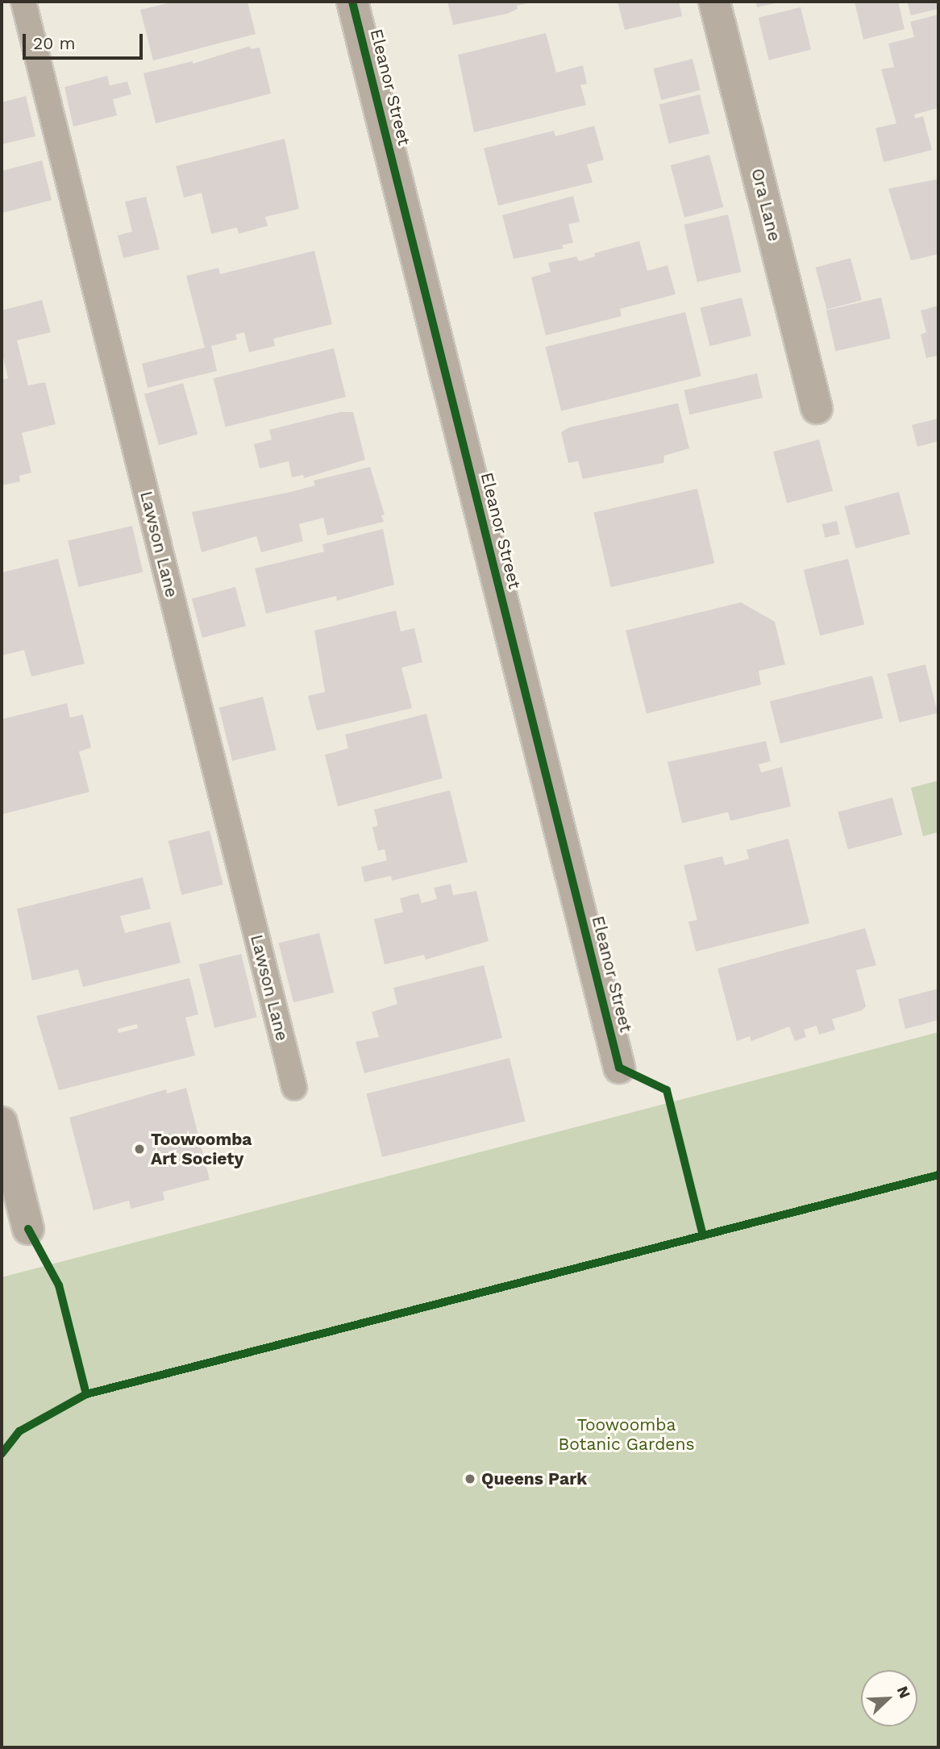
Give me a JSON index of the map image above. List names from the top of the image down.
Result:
{
  "streets": {
    "street": ["Eleanor Street", "Ora Lane"],
    "lane": ["Lawson Lane"]
  },
  "parks": ["Toowoomba Botanic Gardens"],
  "places": ["Toowoomba Art Society", "Queens Park"],
  "scale_bar": "20 m",
  "north": "top right"
}
